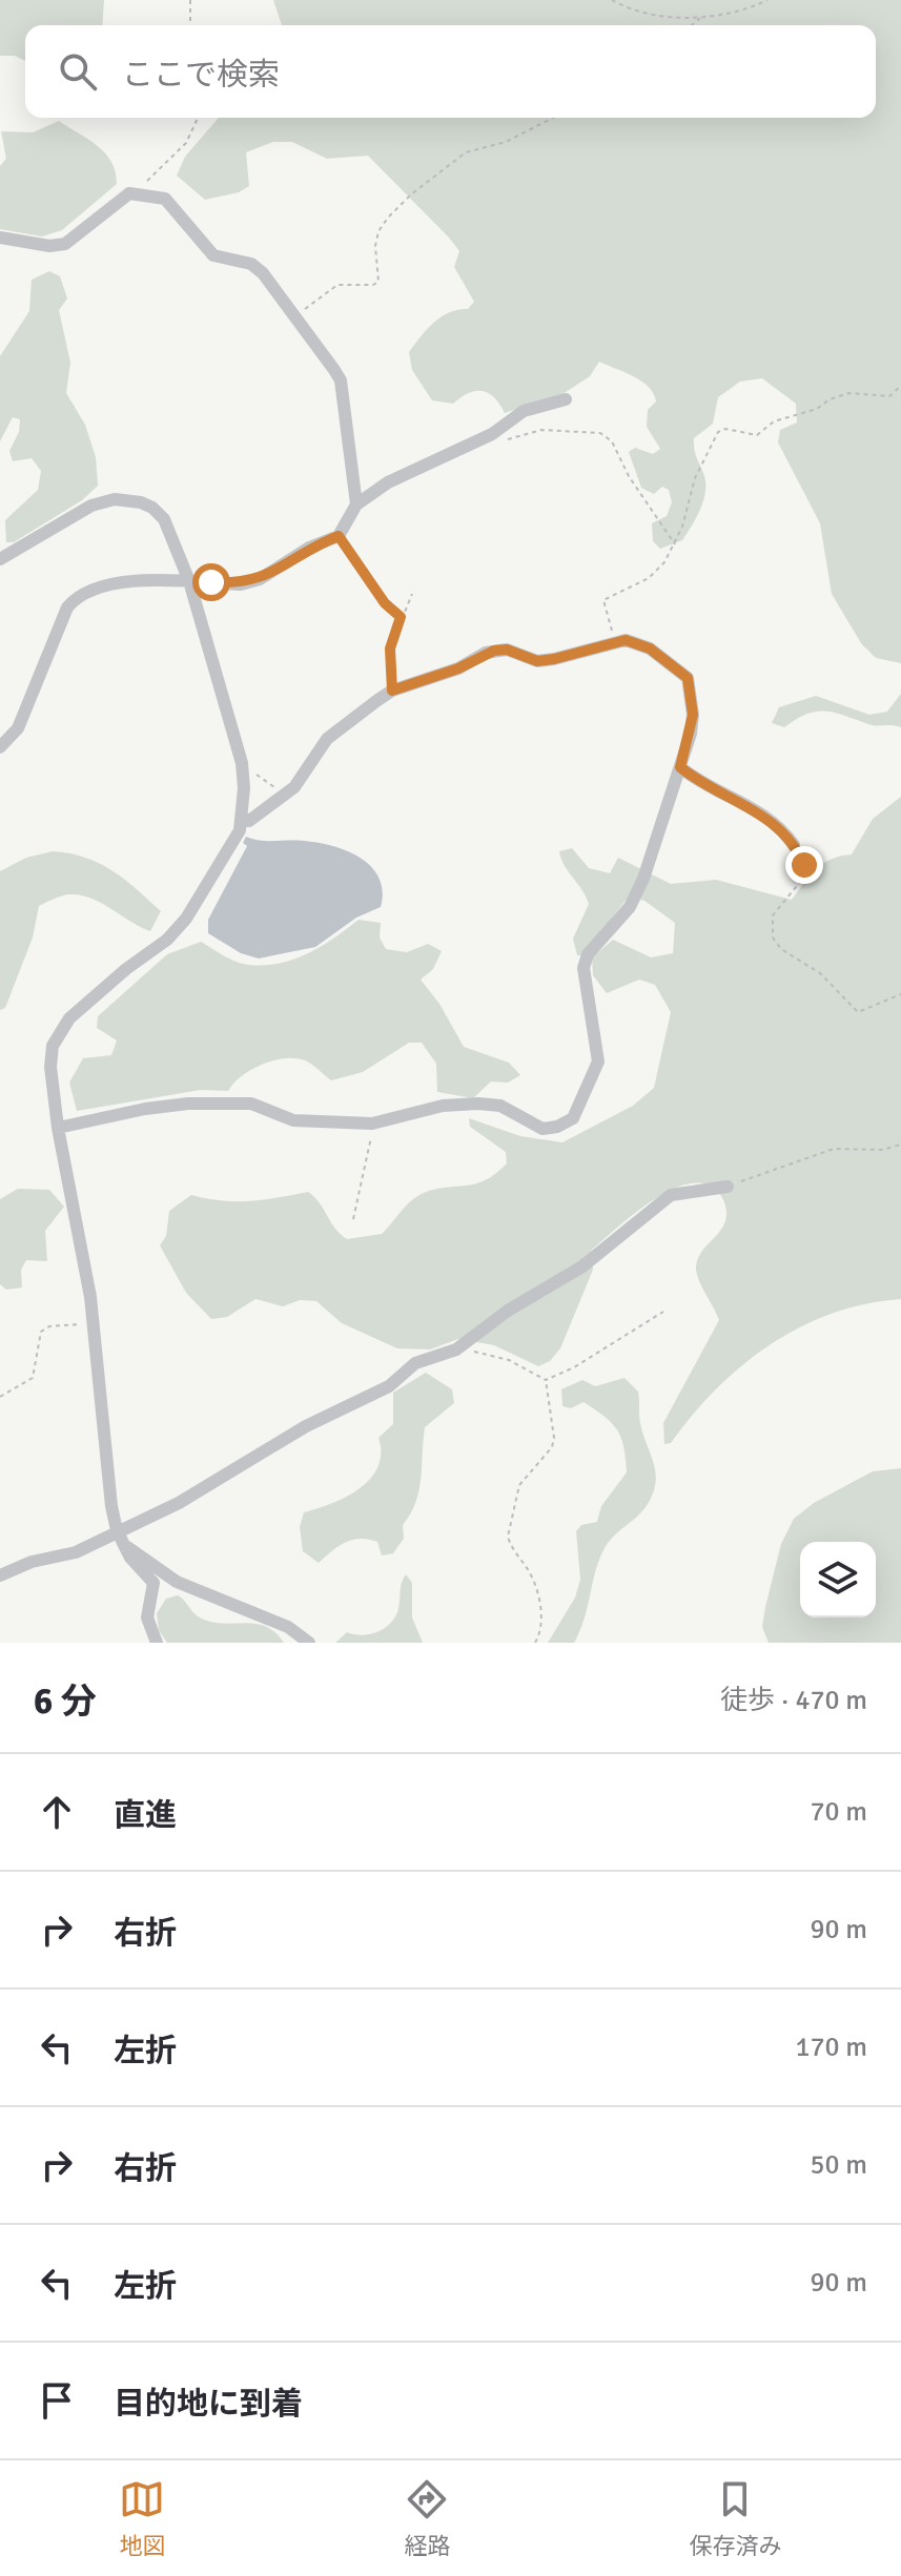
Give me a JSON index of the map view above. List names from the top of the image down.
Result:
{
  "page": {
    "search": "ここで検索",
    "heading": ["6 分", "徒歩 · 470 m"],
    "list": [
      ["直進", "70 m"],
      ["右折", "90 m"],
      ["左折", "170 m"],
      ["右折", "50 m"],
      ["左折", "90 m"],
      "目的地に到着"
    ],
    "nav": ["地図", "経路", "保存済み"]
  }
}
